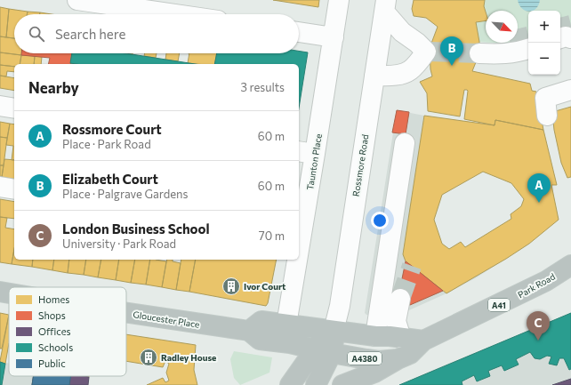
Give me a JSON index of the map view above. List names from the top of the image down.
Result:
{
  "streets": {
    "highway": [
      "Park Road",
      "A41",
      "Gloucester Place",
      "A4380"
    ],
    "street": ["Taunton Place", "Rossmore Road"]
  },
  "crossings": [
    ["Park Road", "Gloucester Place"]
  ],
  "places": {
    "building": ["Ivor Court", "Radley House"]
  },
  "legend": [
    "Homes",
    "Shops",
    "Offices",
    "Schools",
    "Public"
  ],
  "north": "bottom right",
  "page": {
    "map_buttons": ["+", "−"],
    "search": "Search here",
    "pins": ["B", "A", "C"],
    "heading": ["Nearby", "3 results"],
    "list": [
      {
        "mark": "A",
        "name": "Rossmore Court",
        "note": "Place · Park Road",
        "value": "60 m"
      },
      {
        "mark": "B",
        "name": "Elizabeth Court",
        "note": "Place · Palgrave Gardens",
        "value": "60 m"
      },
      {
        "mark": "C",
        "name": "London Business School",
        "note": "University · Park Road",
        "value": "70 m"
      }
    ]
  }
}
